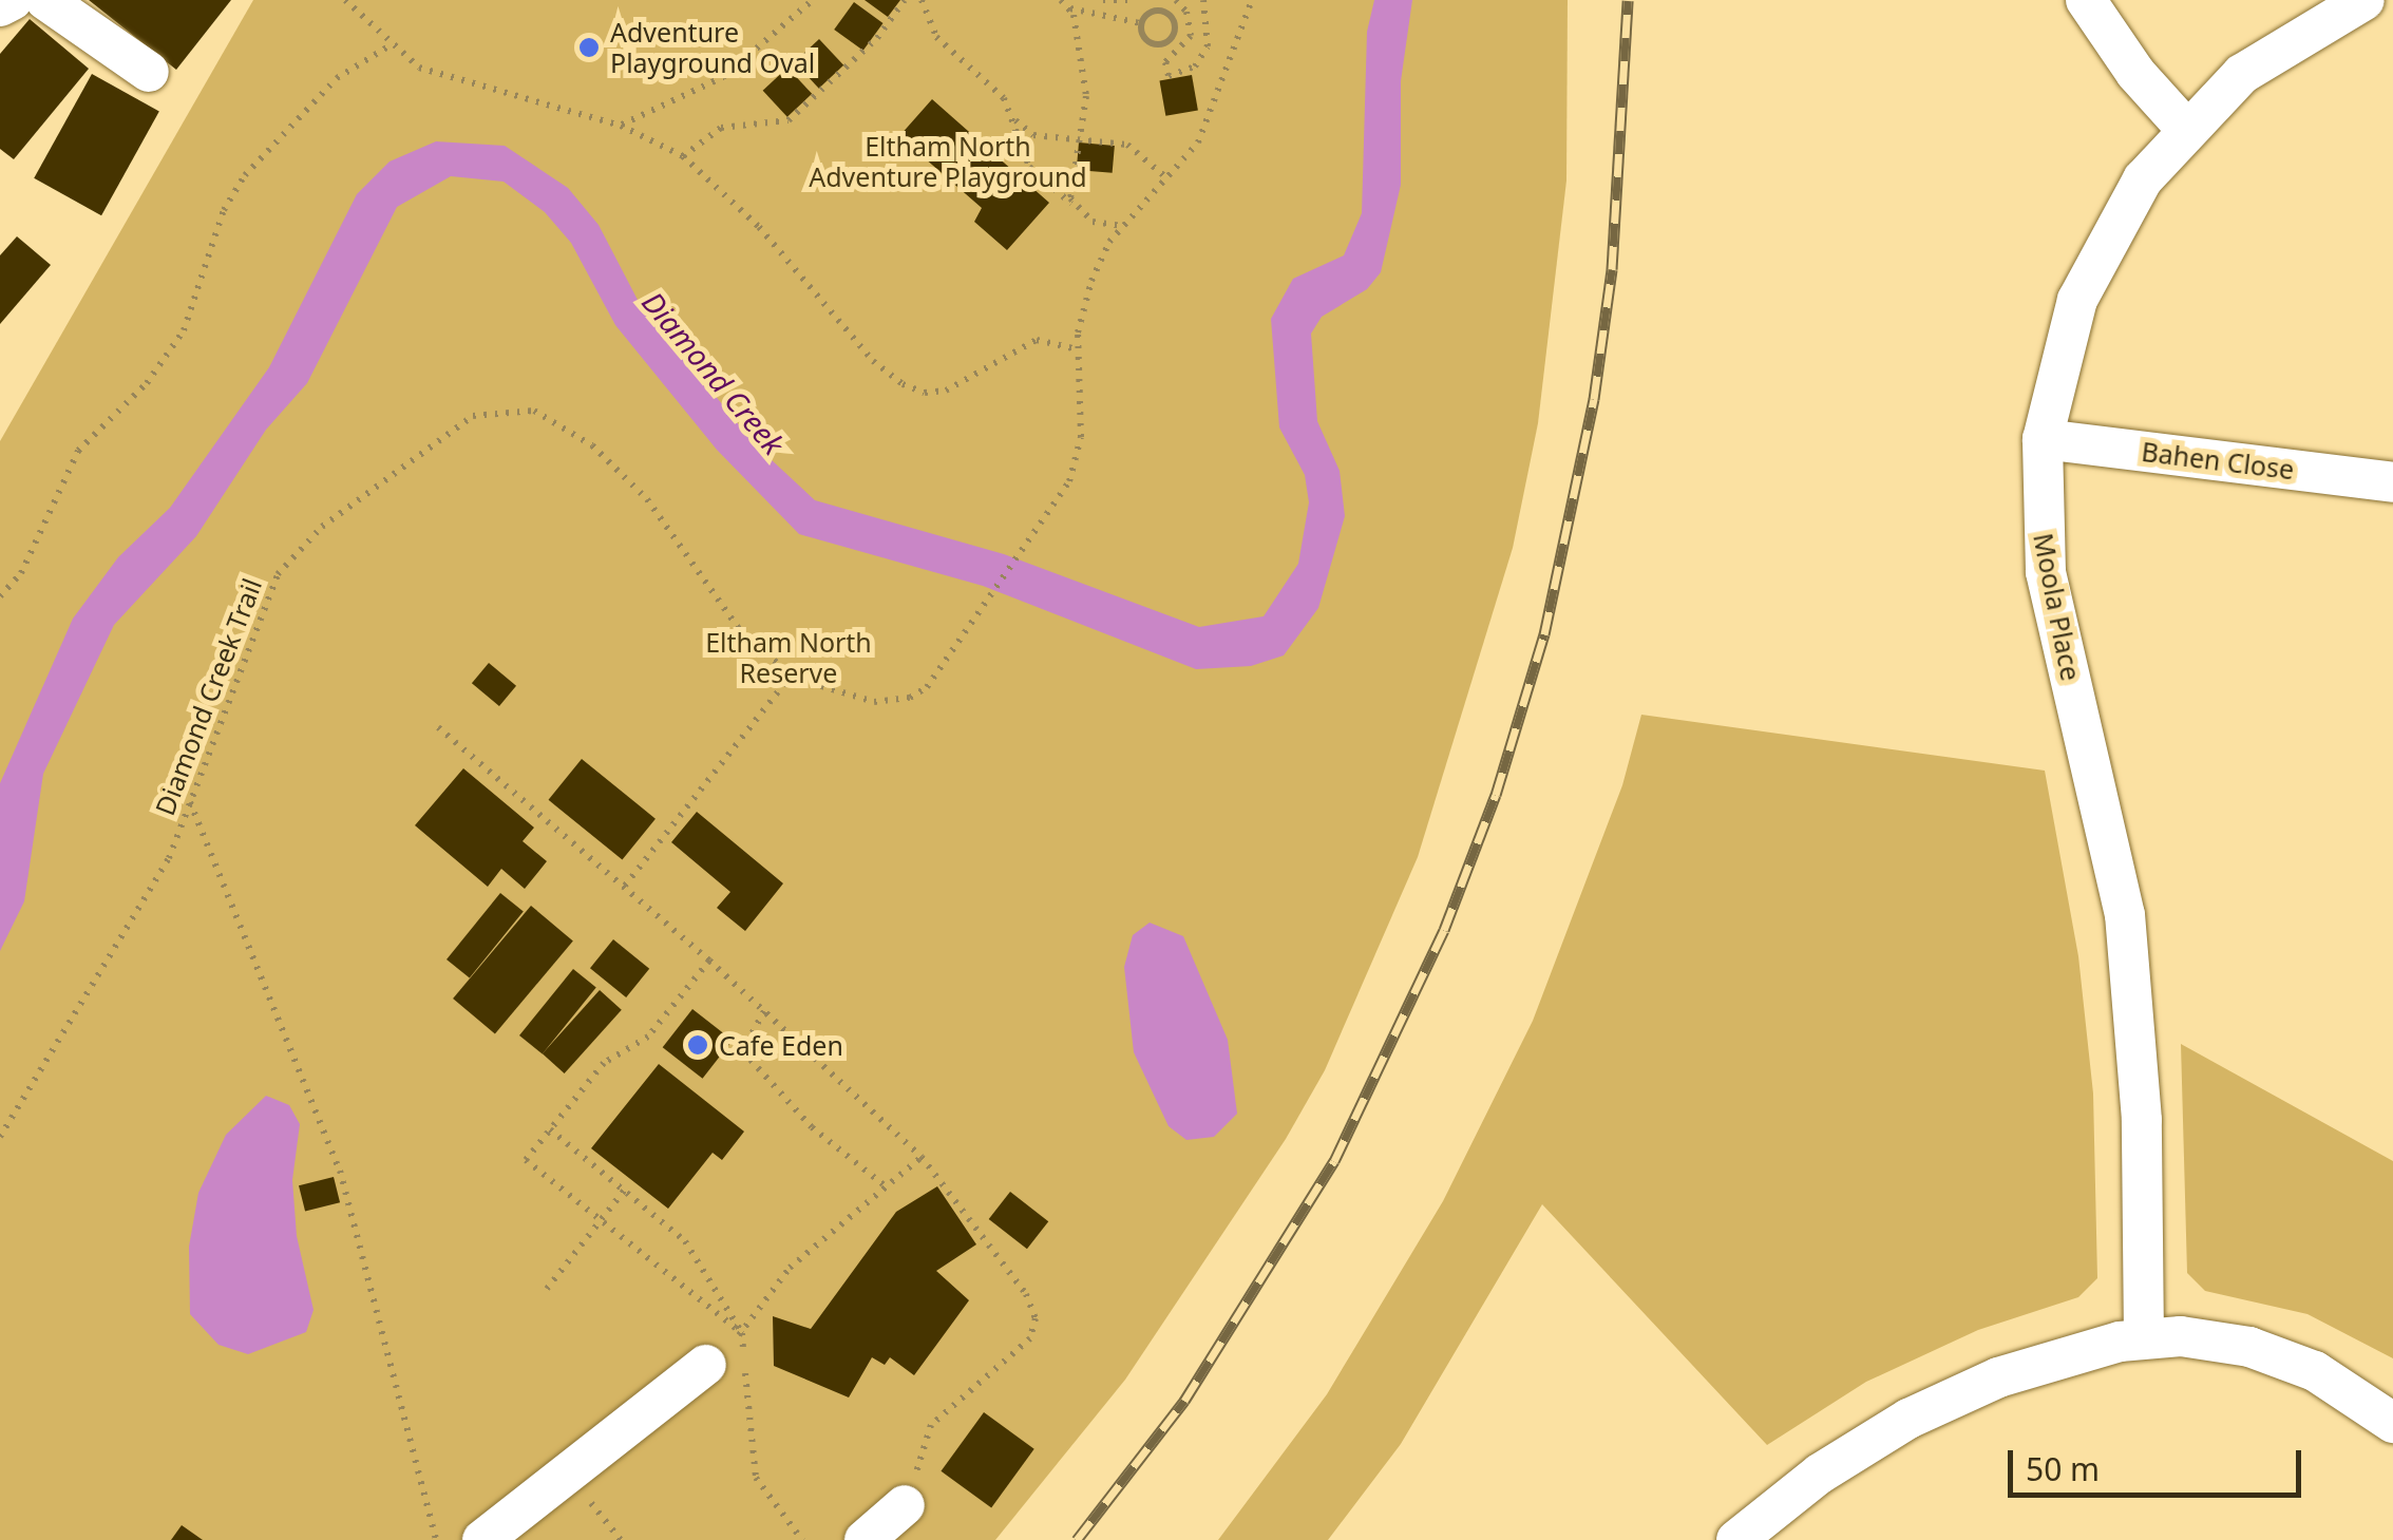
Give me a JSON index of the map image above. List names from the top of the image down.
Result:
{
  "streets": {
    "street": ["Bahen Close", "Moola Place"],
    "path": ["Diamond Creek Trail"]
  },
  "crossings": [
    ["Bahen Close", "Moola Place"]
  ],
  "water": ["Diamond Creek"],
  "parks": ["Eltham North Adventure Playground", "Eltham North Reserve"],
  "places": ["Adventure Playground Oval", "Cafe Eden"],
  "scale_bar": "50 m"
}
